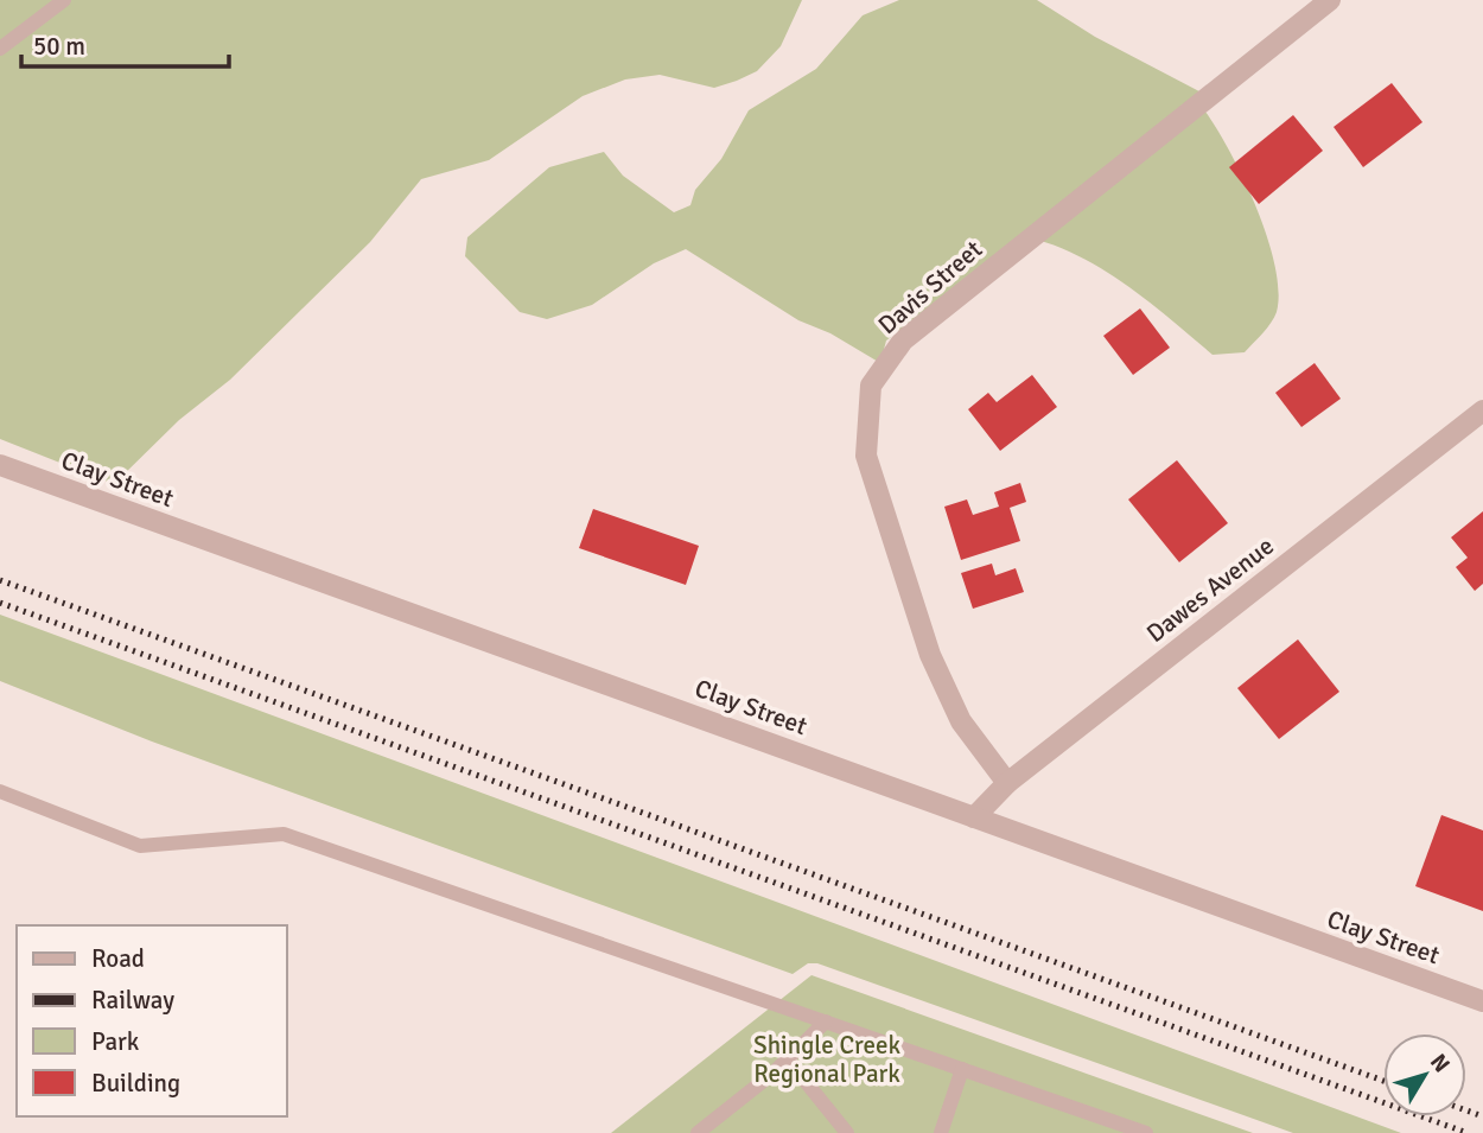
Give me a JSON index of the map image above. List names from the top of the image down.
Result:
{
  "streets": {
    "street": ["Davis Street", "Clay Street", "Dawes Avenue"]
  },
  "crossings": [
    ["Davis Street", "Dawes Avenue"],
    ["Clay Street", "Dawes Avenue"]
  ],
  "parks": ["Shingle Creek Regional Park"],
  "legend": [
    "Road",
    "Railway",
    "Park",
    "Building"
  ],
  "scale_bar": "50 m",
  "north": "top right"
}
